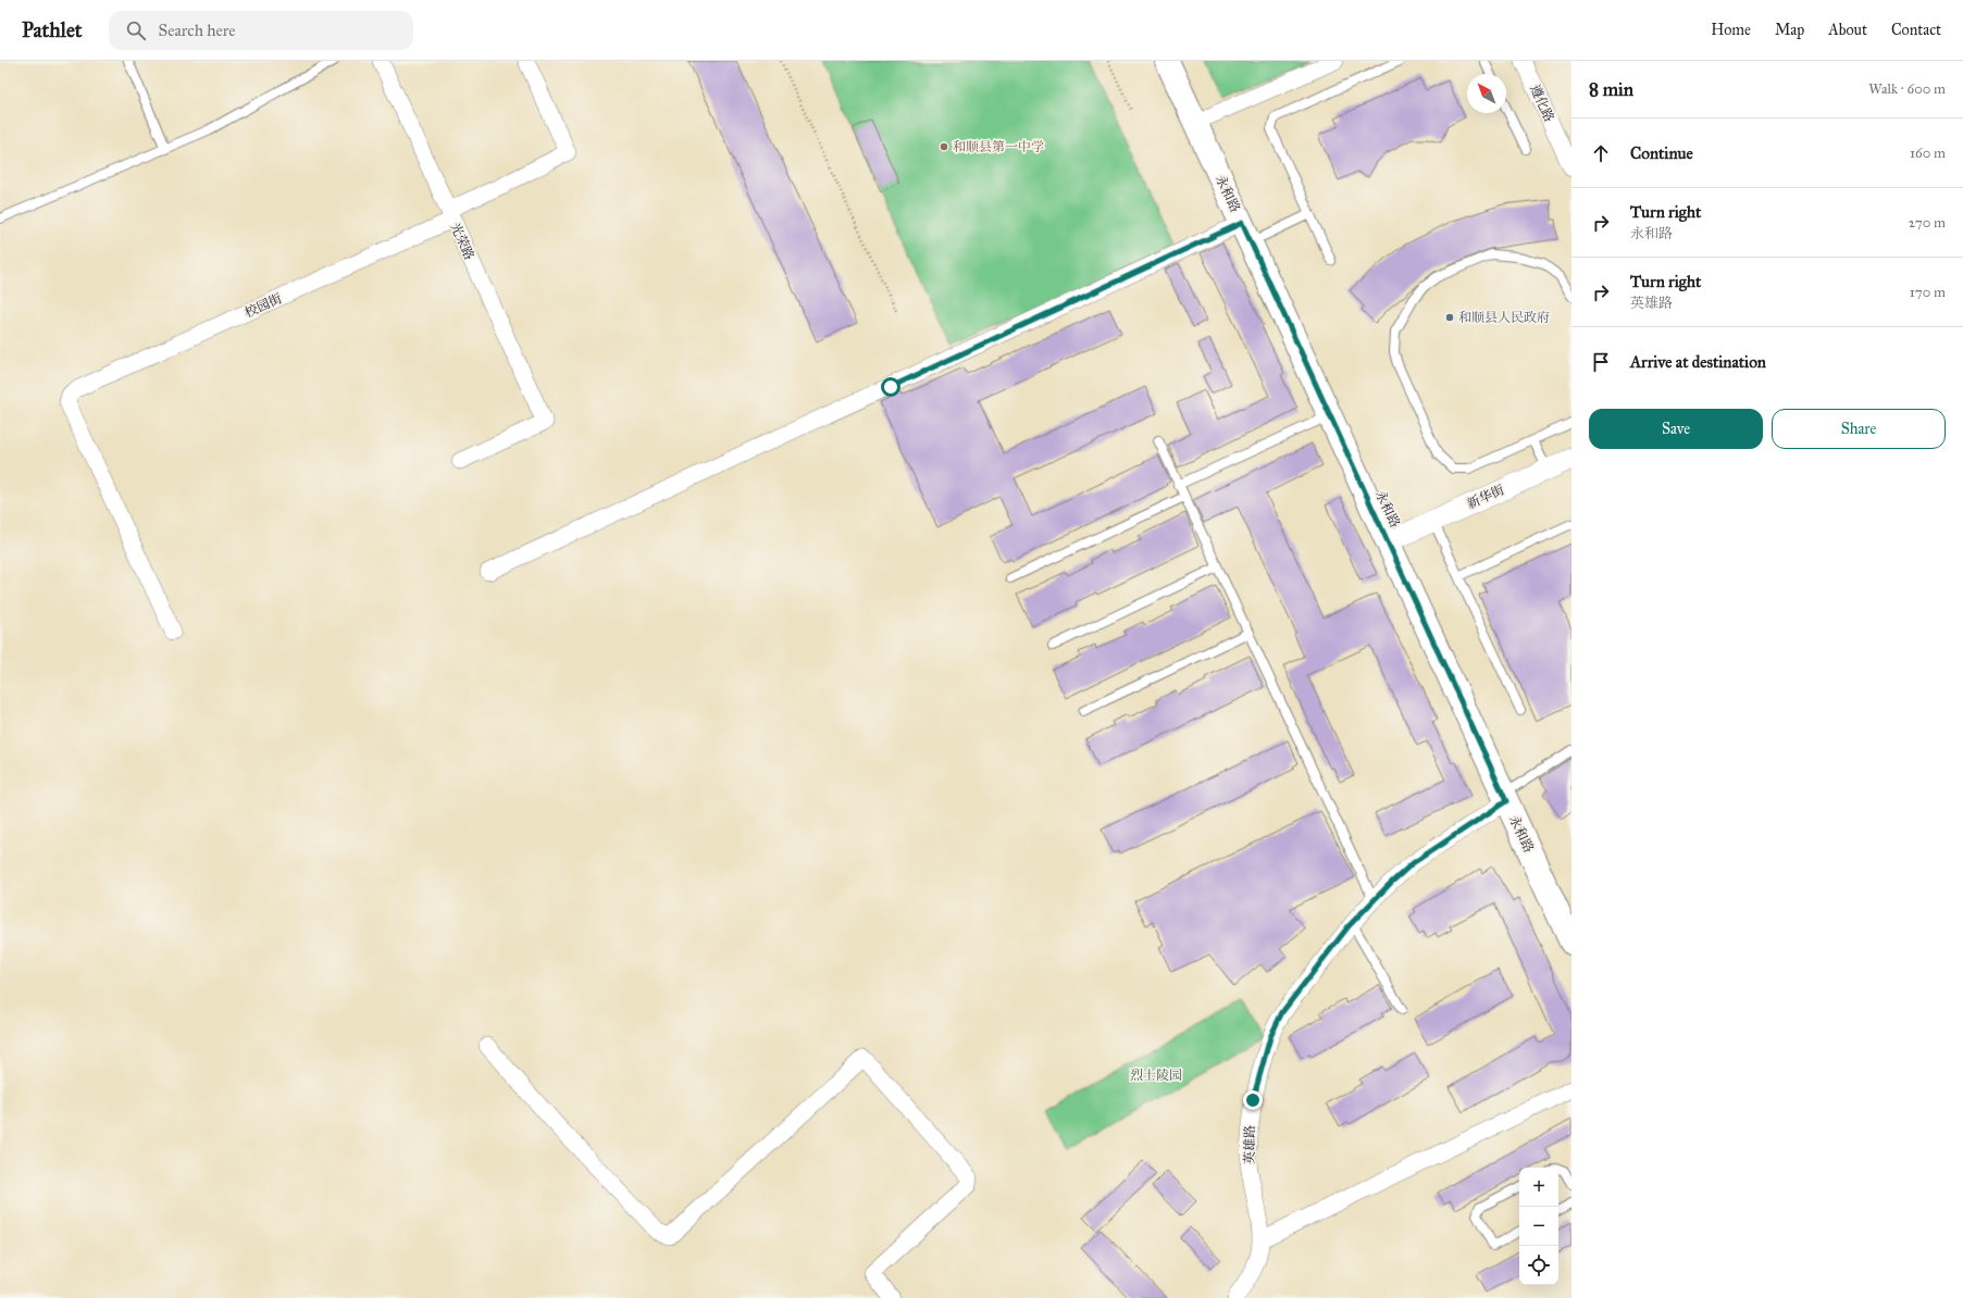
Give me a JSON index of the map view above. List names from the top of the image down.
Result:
{
  "streets": {
    "main road": ["永和路"],
    "street": [
      "遵化路",
      "光荣路",
      "校园街",
      "新华街",
      "英雄路"
    ]
  },
  "crossings": [
    ["永和路", "新华街"],
    ["永和路", "英雄路"],
    ["光荣路", "校园街"]
  ],
  "parks": ["烈士陵园"],
  "places": ["和顺县第一中学", "和顺县人民政府"],
  "north": "top left",
  "page": {
    "header": "Pathlet",
    "search": "Search here",
    "nav": [
      "Home",
      "Map",
      "About",
      "Contact"
    ],
    "heading": ["8 min", "Walk · 600 m"],
    "list": [
      ["Continue", "160 m"],
      ["Turn right", "永和路", "270 m"],
      ["Turn right", "英雄路", "170 m"],
      "Arrive at destination"
    ],
    "buttons": ["Save", "Share"],
    "map_buttons": ["+", "−"]
  }
}
